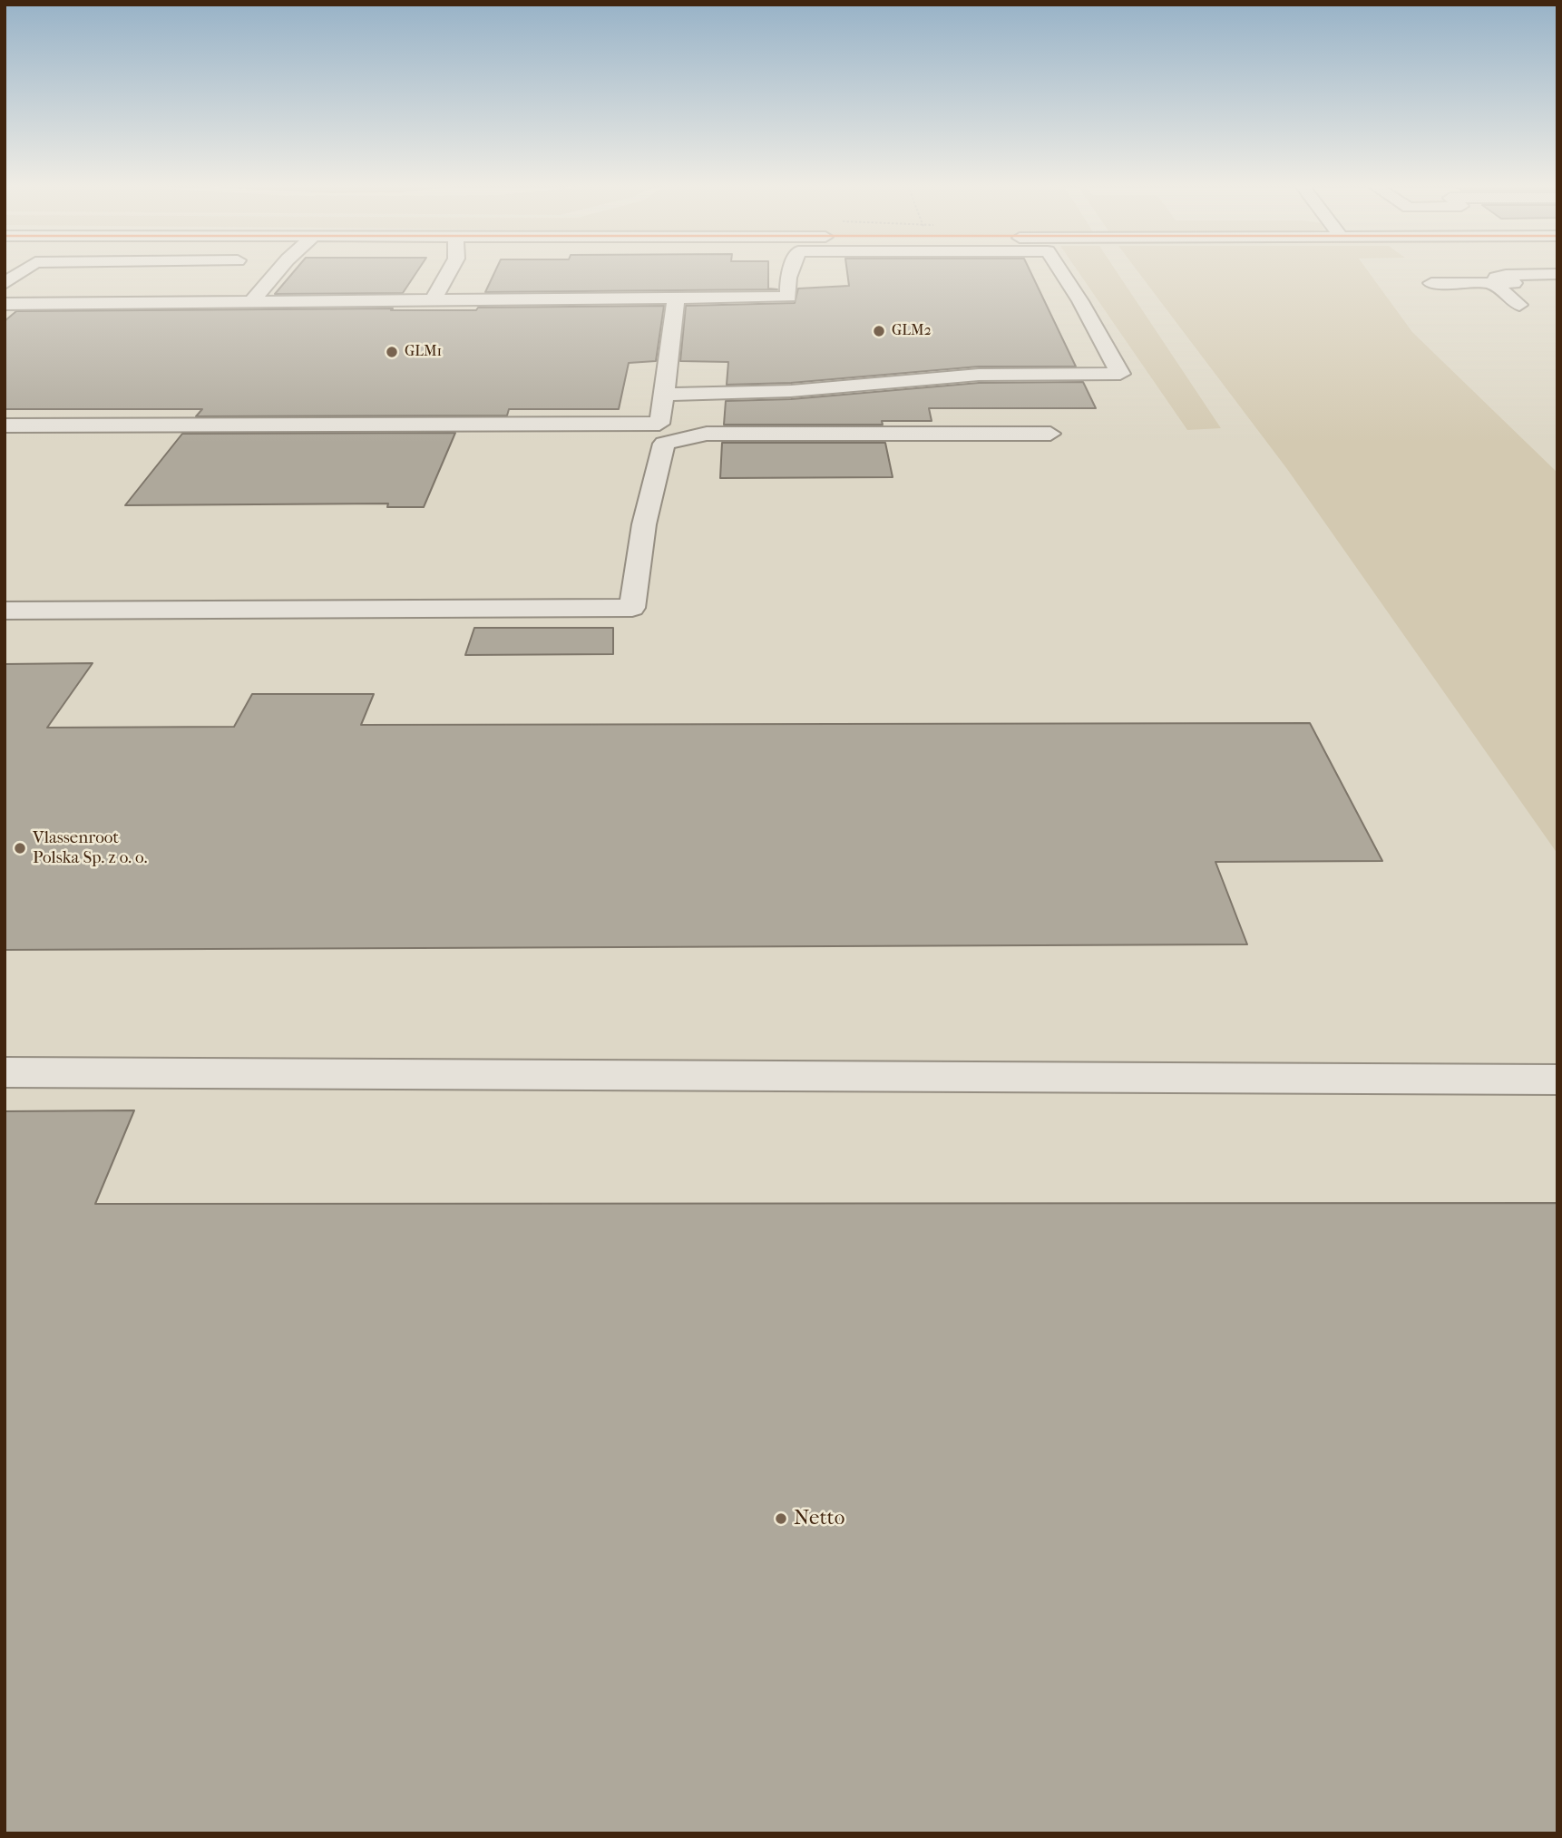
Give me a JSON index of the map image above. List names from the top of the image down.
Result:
{
  "places": [
    "GLM2",
    "GLM1",
    "Vlassenroot Polska Sp. z o. o.",
    "Netto"
  ]
}
